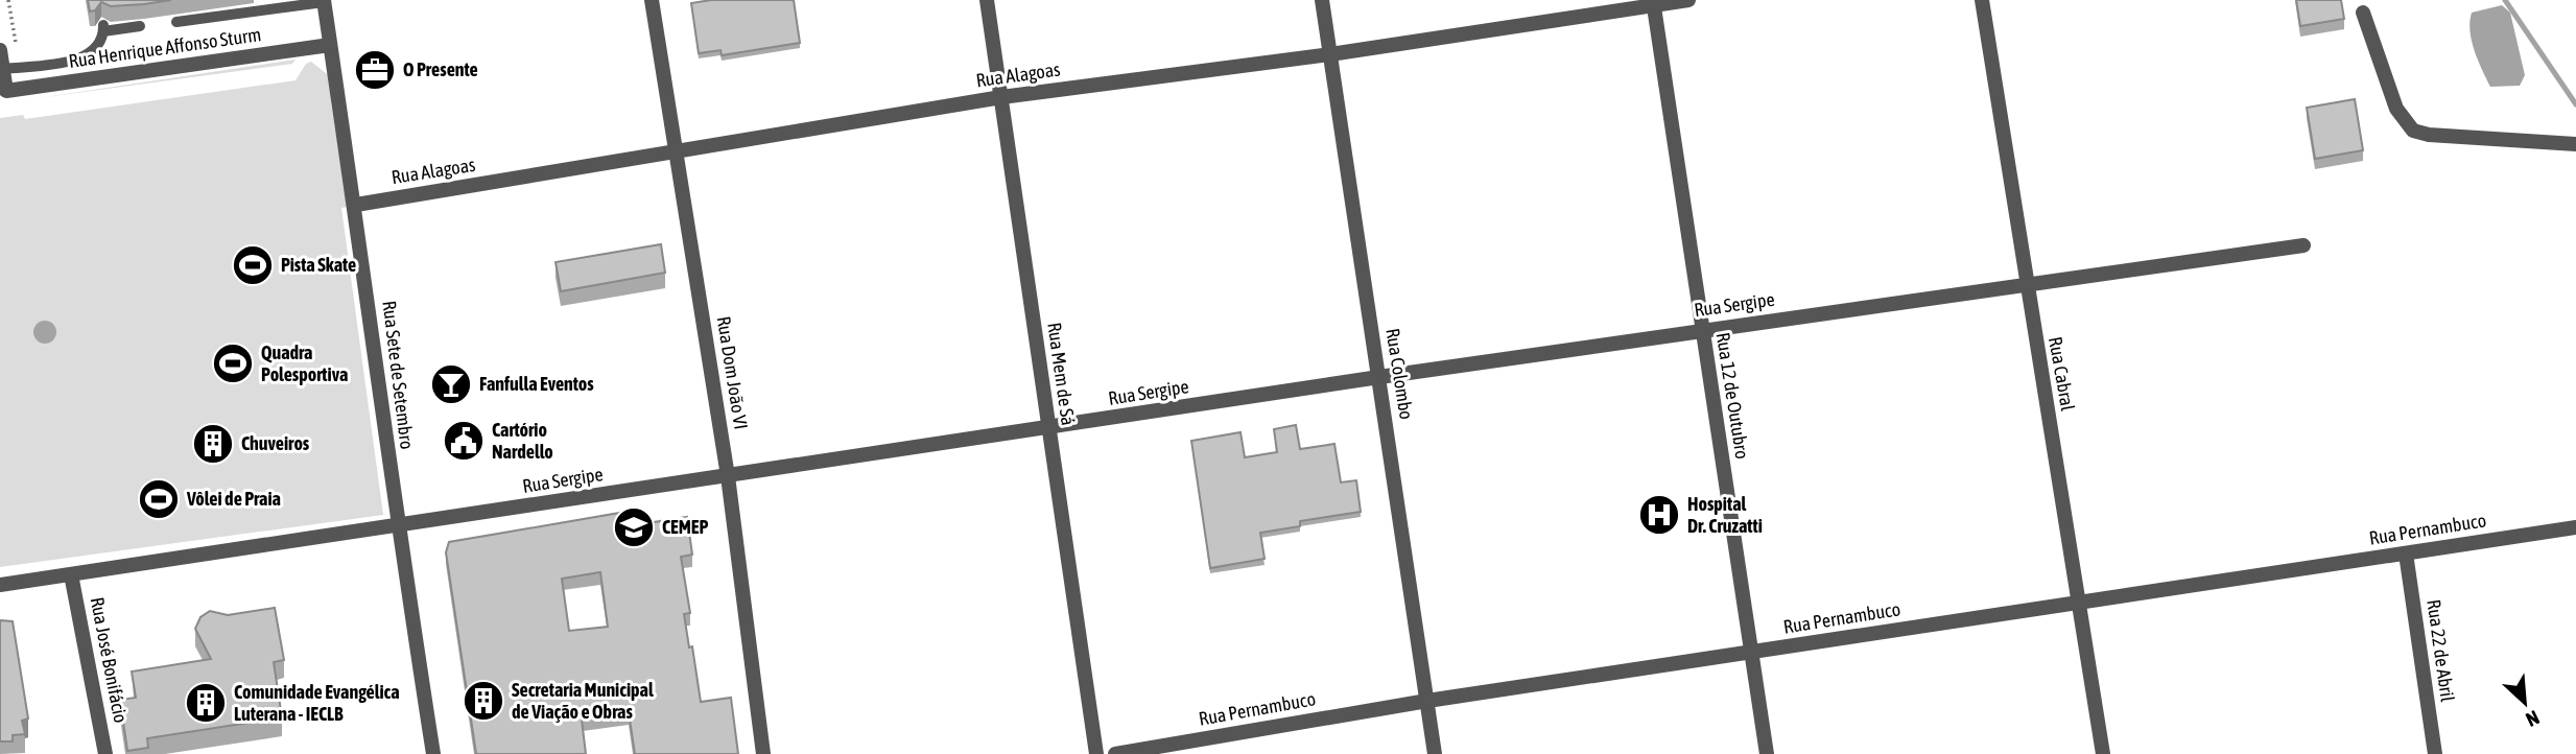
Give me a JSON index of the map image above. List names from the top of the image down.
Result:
{
  "streets": {
    "street": [
      "Rua Henrique Affonso Sturm",
      "Rua Alagoas",
      "Rua Sergipe",
      "Rua Dom João VI",
      "Rua Mem de Sá",
      "Rua Colombo",
      "Rua Cabral",
      "Rua Sete de Setembro",
      "Rua 12 de Outubro",
      "Rua Pernambuco",
      "Rua 22 de Abril",
      "Rua José Bonifácio"
    ]
  },
  "crossings": [
    ["Rua Henrique Affonso Sturm", "Rua Sete de Setembro"],
    ["Rua Alagoas", "Rua Dom João VI"],
    ["Rua Alagoas", "Rua Mem de Sá"],
    ["Rua Alagoas", "Rua Colombo"],
    ["Rua Alagoas", "Rua Sete de Setembro"],
    ["Rua Alagoas", "Rua 12 de Outubro"],
    ["Rua Sergipe", "Rua Dom João VI"],
    ["Rua Sergipe", "Rua Mem de Sá"],
    ["Rua Sergipe", "Rua Colombo"],
    ["Rua Sergipe", "Rua Cabral"],
    ["Rua Sergipe", "Rua Sete de Setembro"],
    ["Rua Sergipe", "Rua 12 de Outubro"],
    ["Rua Sergipe", "Rua José Bonifácio"],
    ["Rua Colombo", "Rua Pernambuco"],
    ["Rua Cabral", "Rua Pernambuco"],
    ["Rua 12 de Outubro", "Rua Pernambuco"],
    ["Rua Pernambuco", "Rua 22 de Abril"]
  ],
  "places": {
    "office": ["O Presente"],
    "sports": ["Pista Skate", "Quadra Polesportiva", "Vôlei de Praia"],
    "bar": ["Fanfulla Eventos"],
    "public building": ["Cartório Nardello"],
    "building": ["Chuveiros", "Secretaria Municipal de Viação e Obras", "Comunidade Evangélica Luterana - IECLB"],
    "hospital": ["Hospital Dr. Cruzatti"],
    "school or university": ["CEMEP"]
  },
  "north": "bottom right"
}
